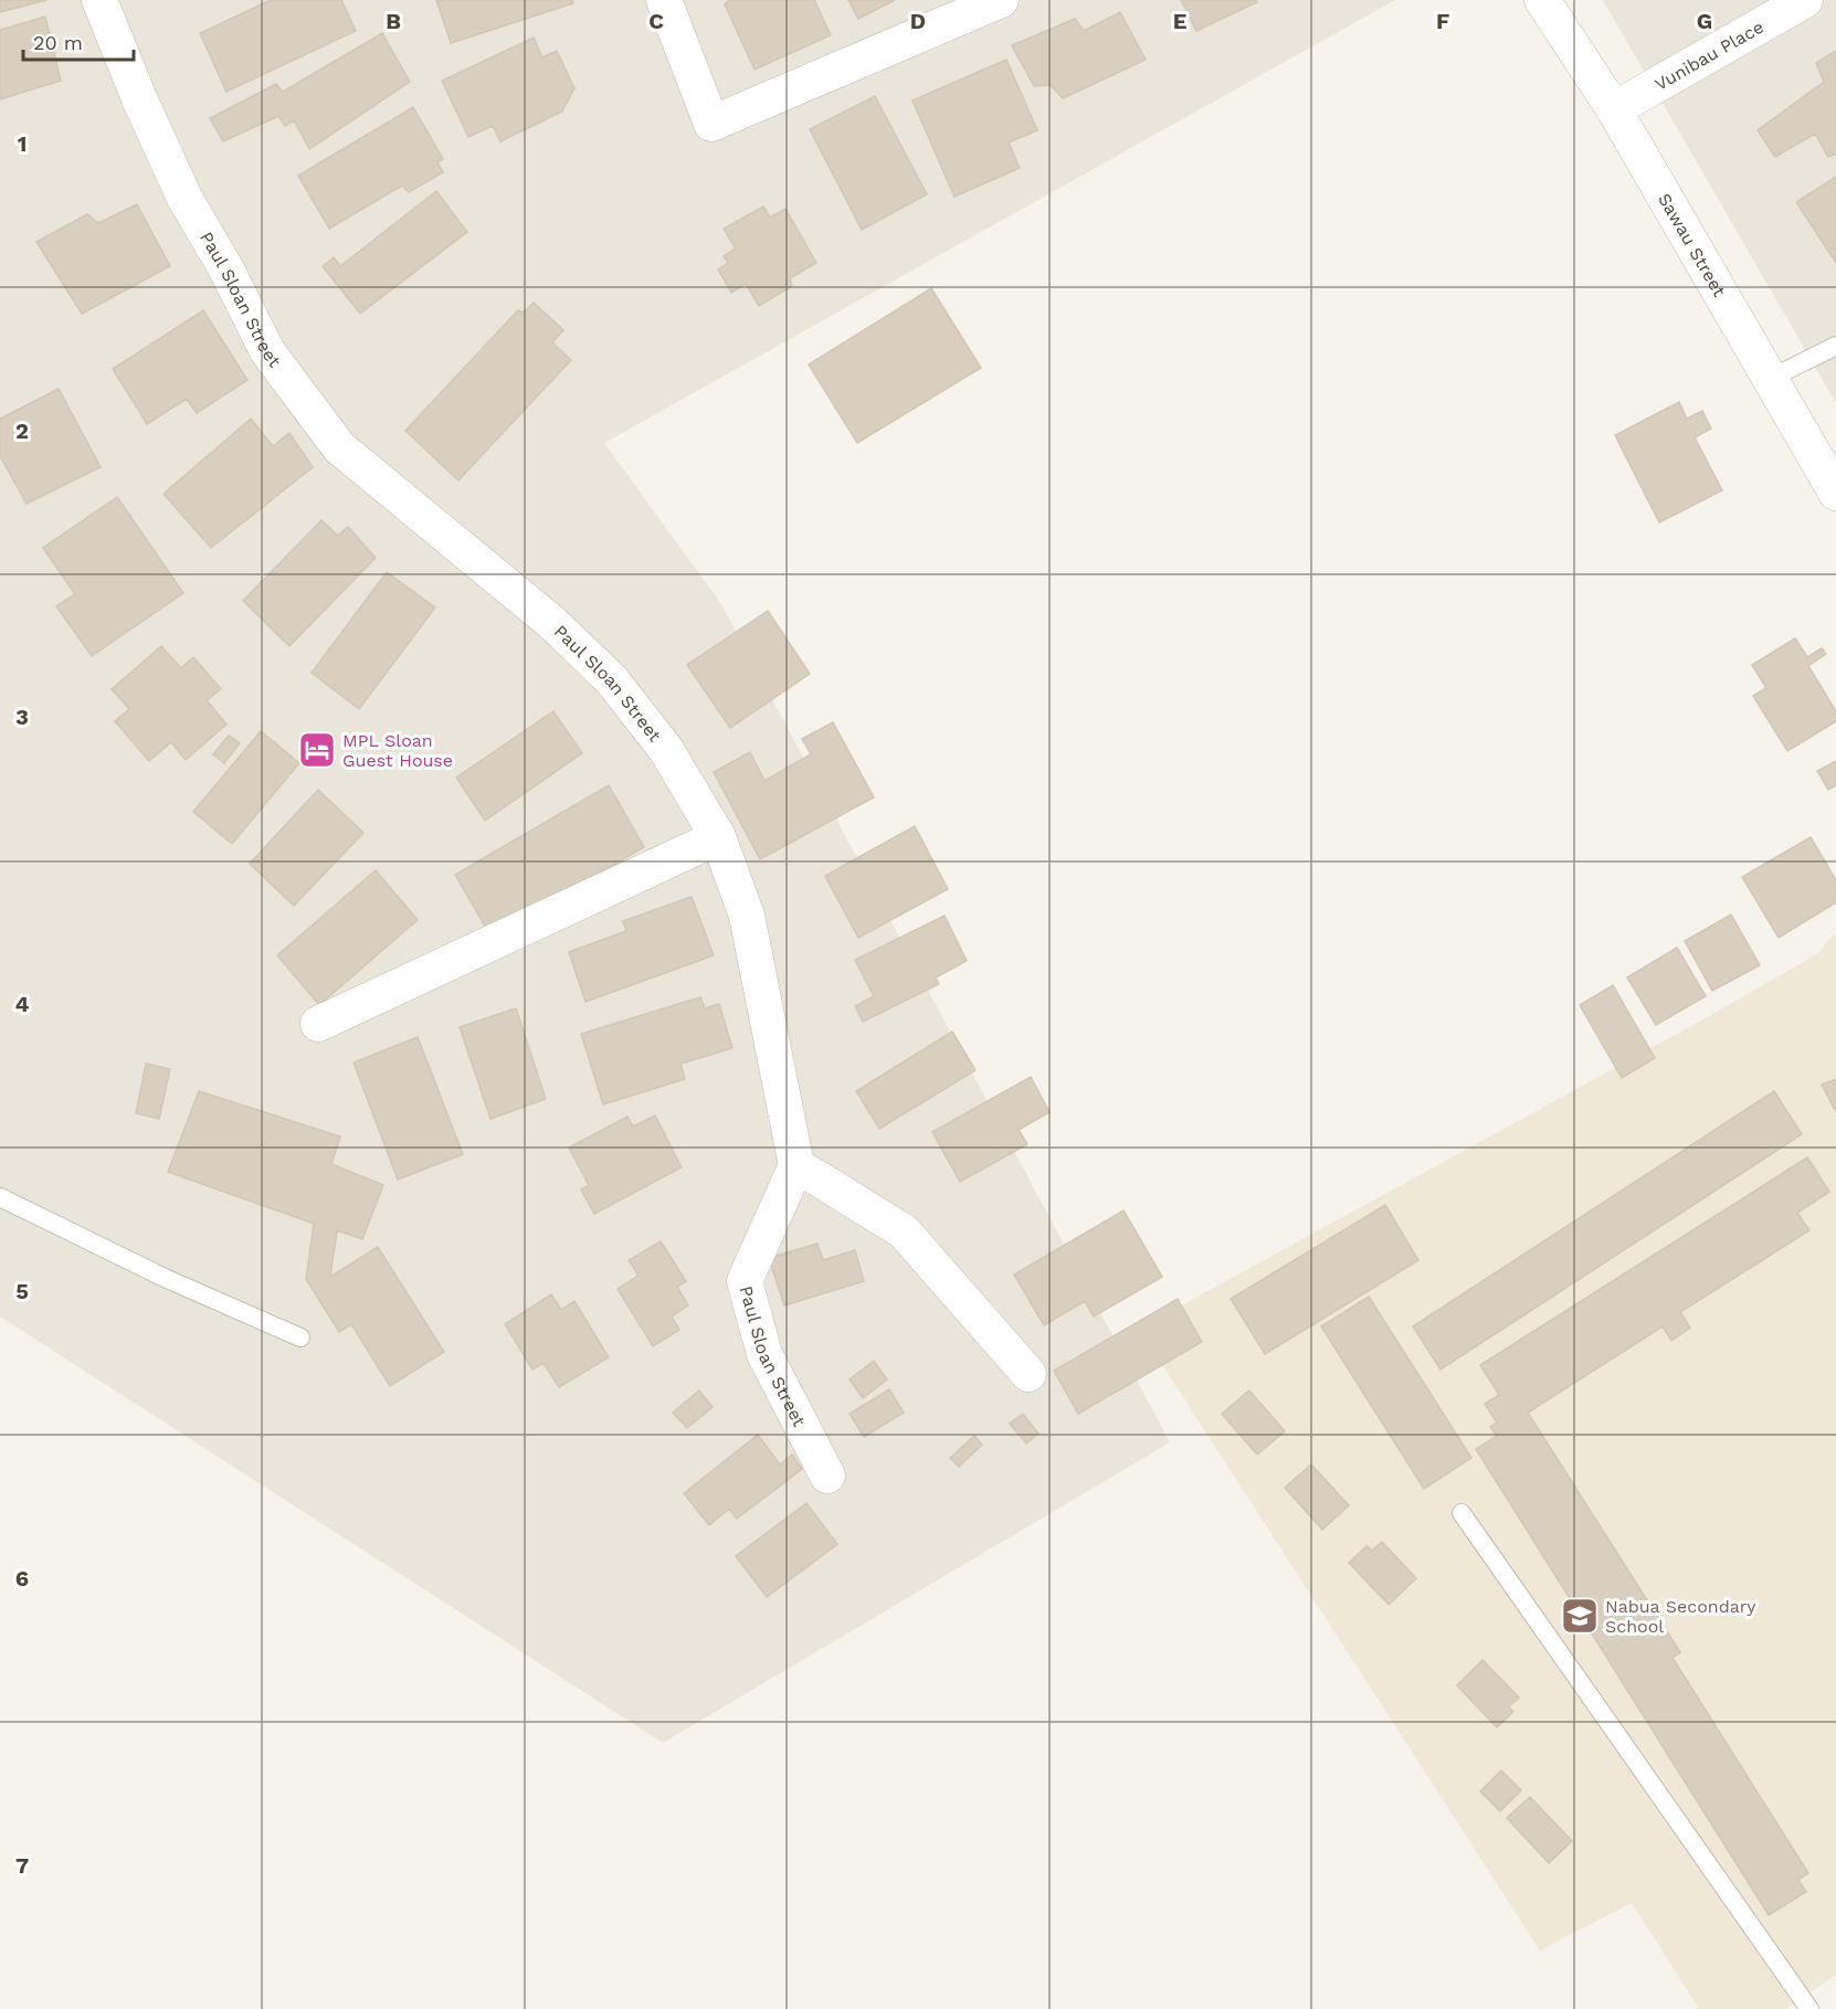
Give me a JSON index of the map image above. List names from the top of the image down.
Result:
{
  "streets": {
    "street": ["Vunibau Place", "Sawau Street", "Paul Sloan Street"]
  },
  "crossings": [
    ["Vunibau Place", "Sawau Street"]
  ],
  "places": {
    "hotel": ["MPL Sloan Guest House"],
    "school or university": ["Nabua Secondary School"]
  },
  "scale_bar": "20 m",
  "grid": {
    "columns": [
      "B",
      "C",
      "D",
      "E",
      "F",
      "G"
    ],
    "rows": [
      "1",
      "2",
      "3",
      "4",
      "5",
      "6",
      "7"
    ]
  }
}
